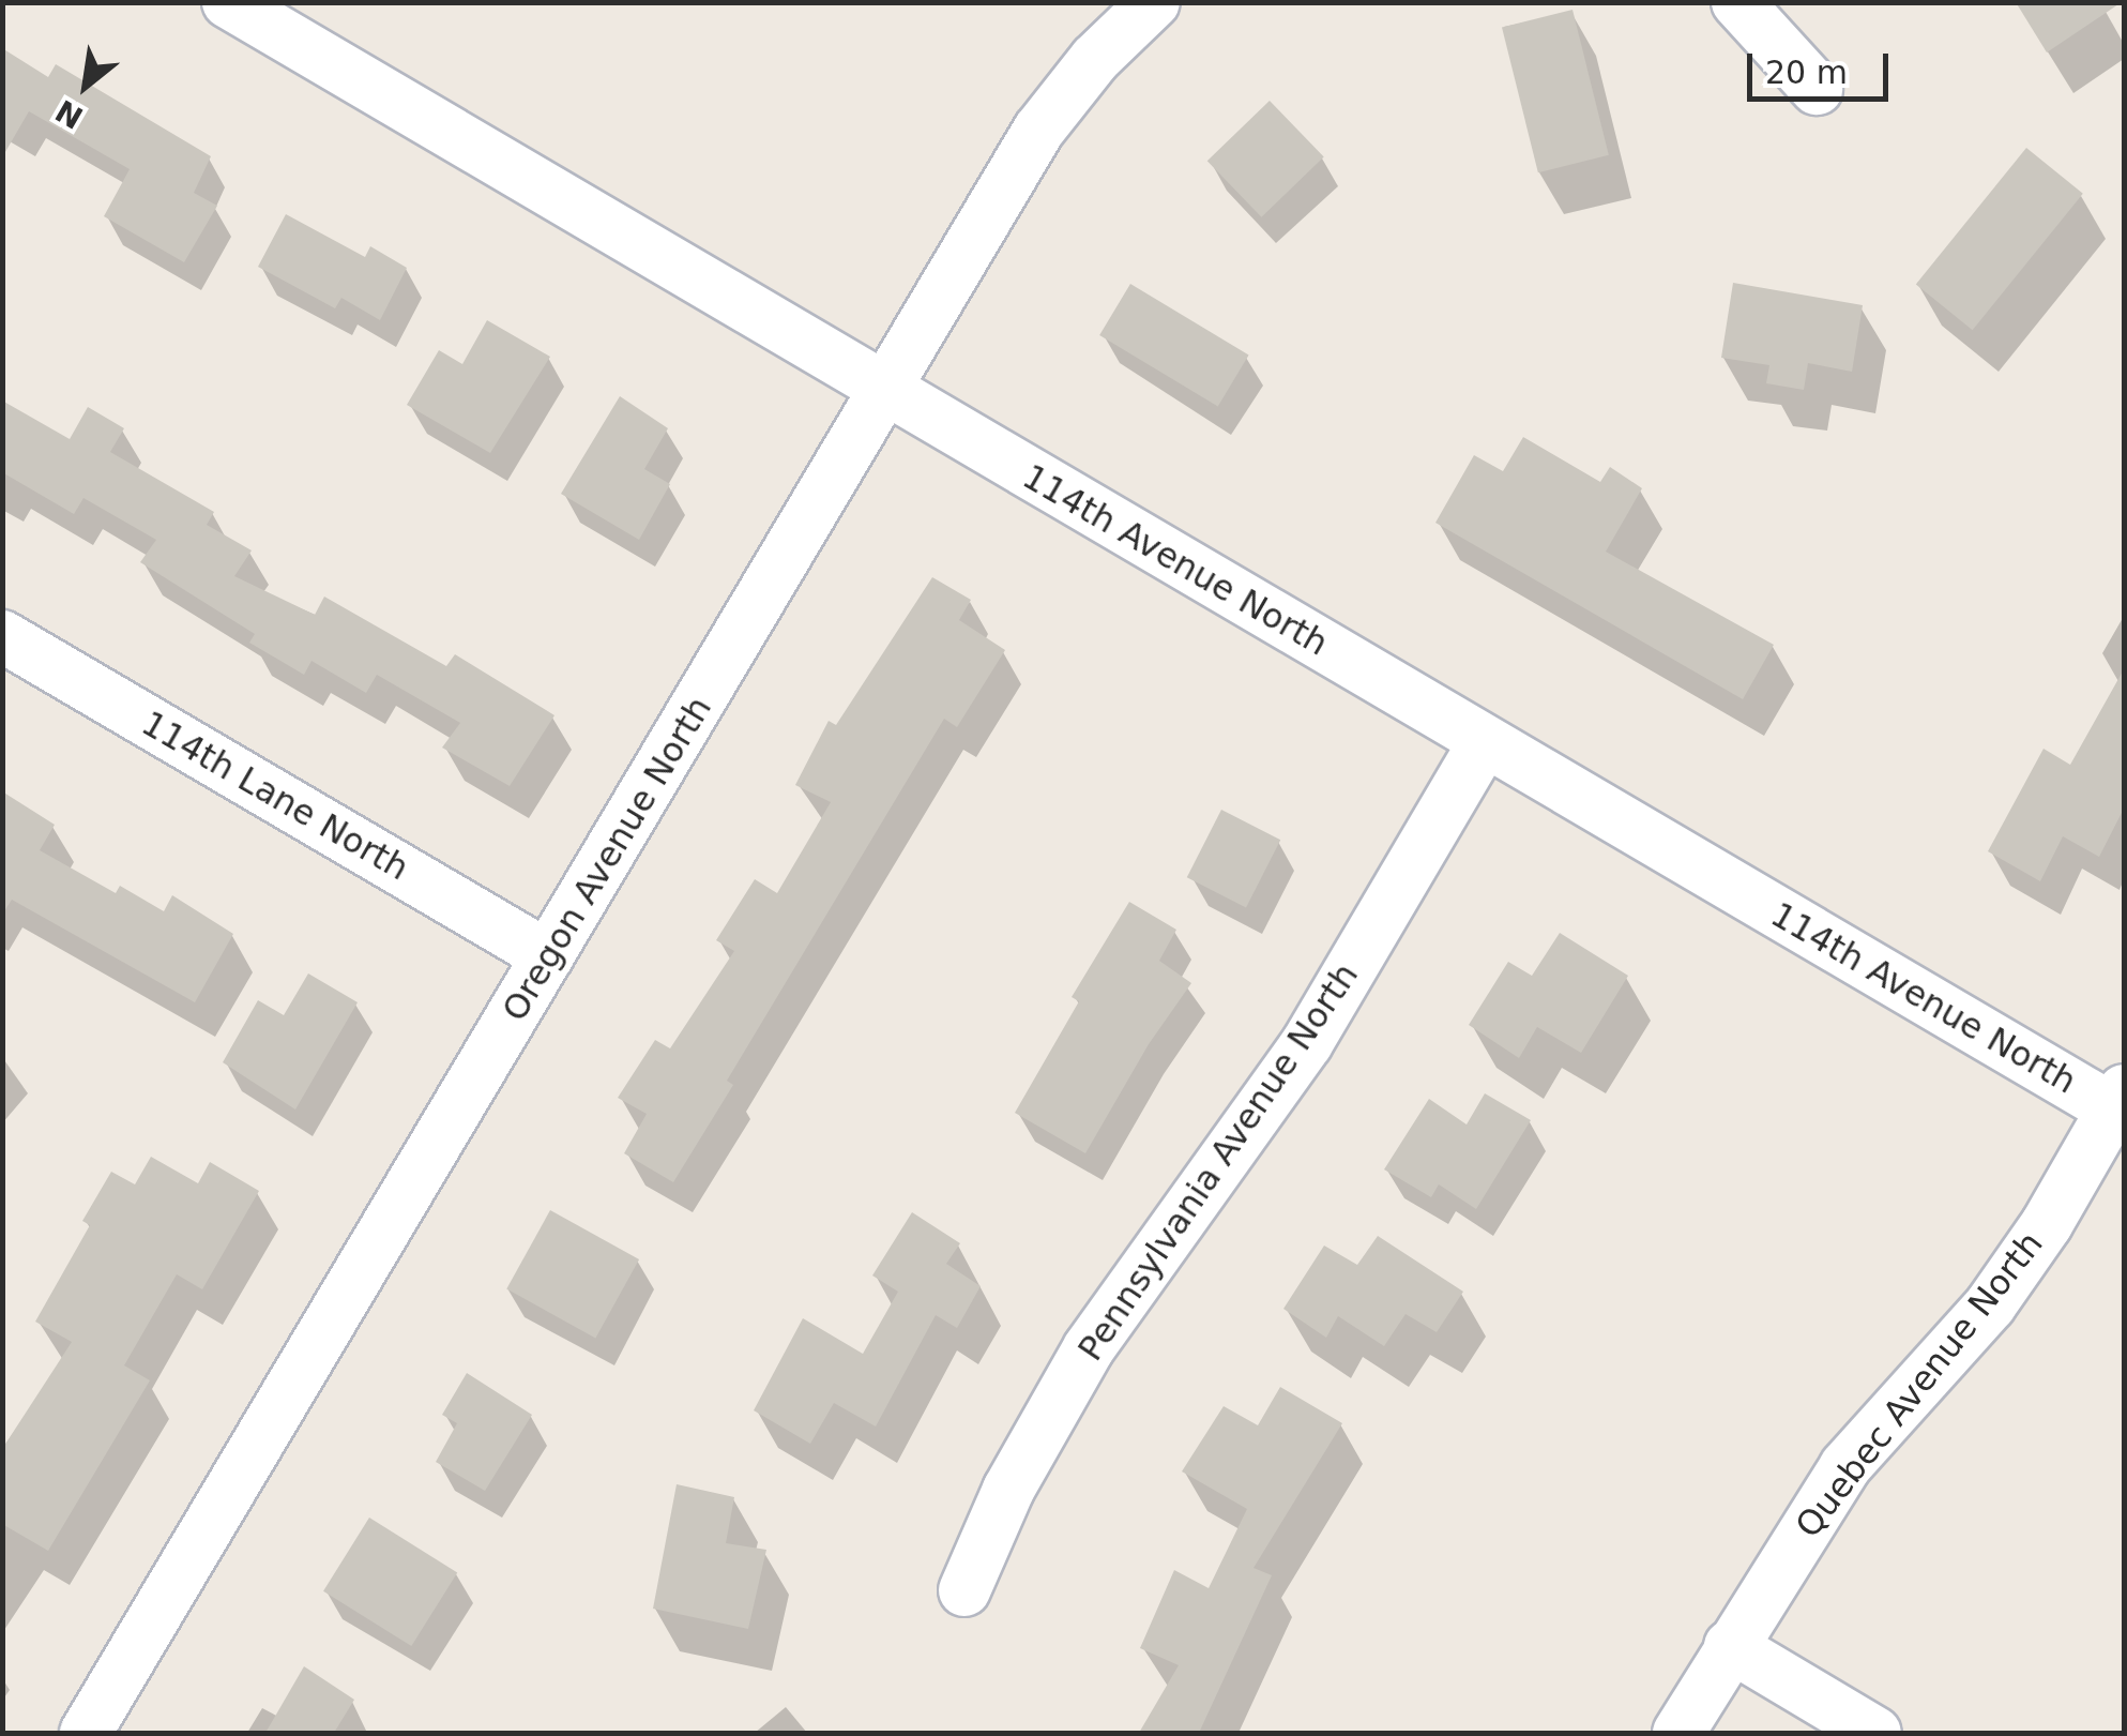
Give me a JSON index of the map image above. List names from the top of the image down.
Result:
{
  "streets": {
    "street": [
      "114th Avenue North",
      "114th Lane North",
      "Oregon Avenue North",
      "Pennsylvania Avenue North",
      "Quebec Avenue North"
    ]
  },
  "crossings": [
    ["114th Avenue North", "Oregon Avenue North"],
    ["114th Avenue North", "Pennsylvania Avenue North"],
    ["114th Avenue North", "Quebec Avenue North"],
    ["114th Lane North", "Oregon Avenue North"]
  ],
  "scale_bar": "20 m",
  "north": "bottom left"
}
